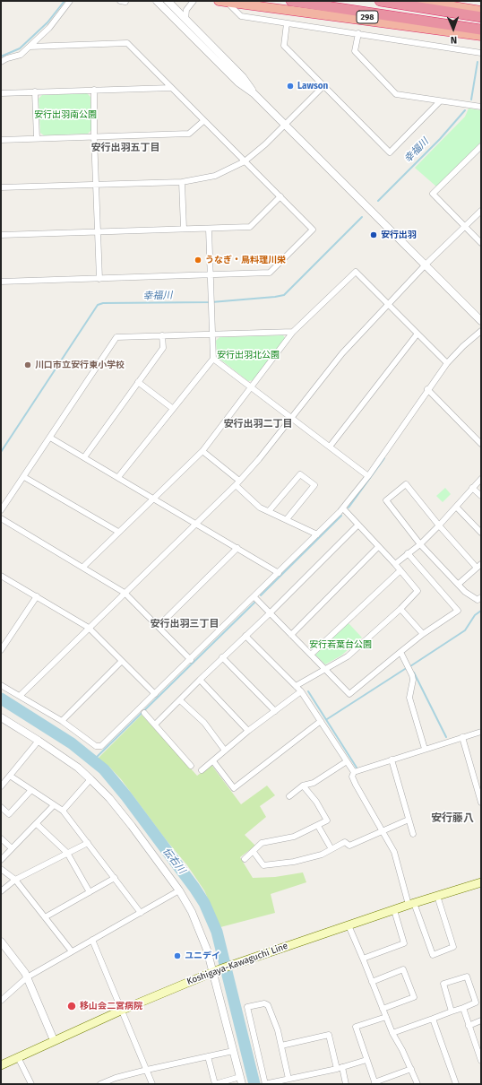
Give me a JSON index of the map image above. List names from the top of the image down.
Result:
{
  "streets": {
    "highway": ["298"],
    "main road": ["Koshigaya-Kawaguchi Line"]
  },
  "districts": [
    "安行出羽五丁目",
    "安行出羽二丁目",
    "安行出羽三丁目",
    "安行藤八"
  ],
  "water": ["幸福川", "伝右川"],
  "parks": ["安行出羽南公園", "安行出羽北公園", "安行若葉台公園"],
  "places": [
    "Lawson",
    "安行出羽",
    "うなぎ・鳥料理川栄",
    "川口市立安行東小学校",
    "ユニデイ",
    "移山会二宮病院"
  ],
  "north": "bottom"
}
